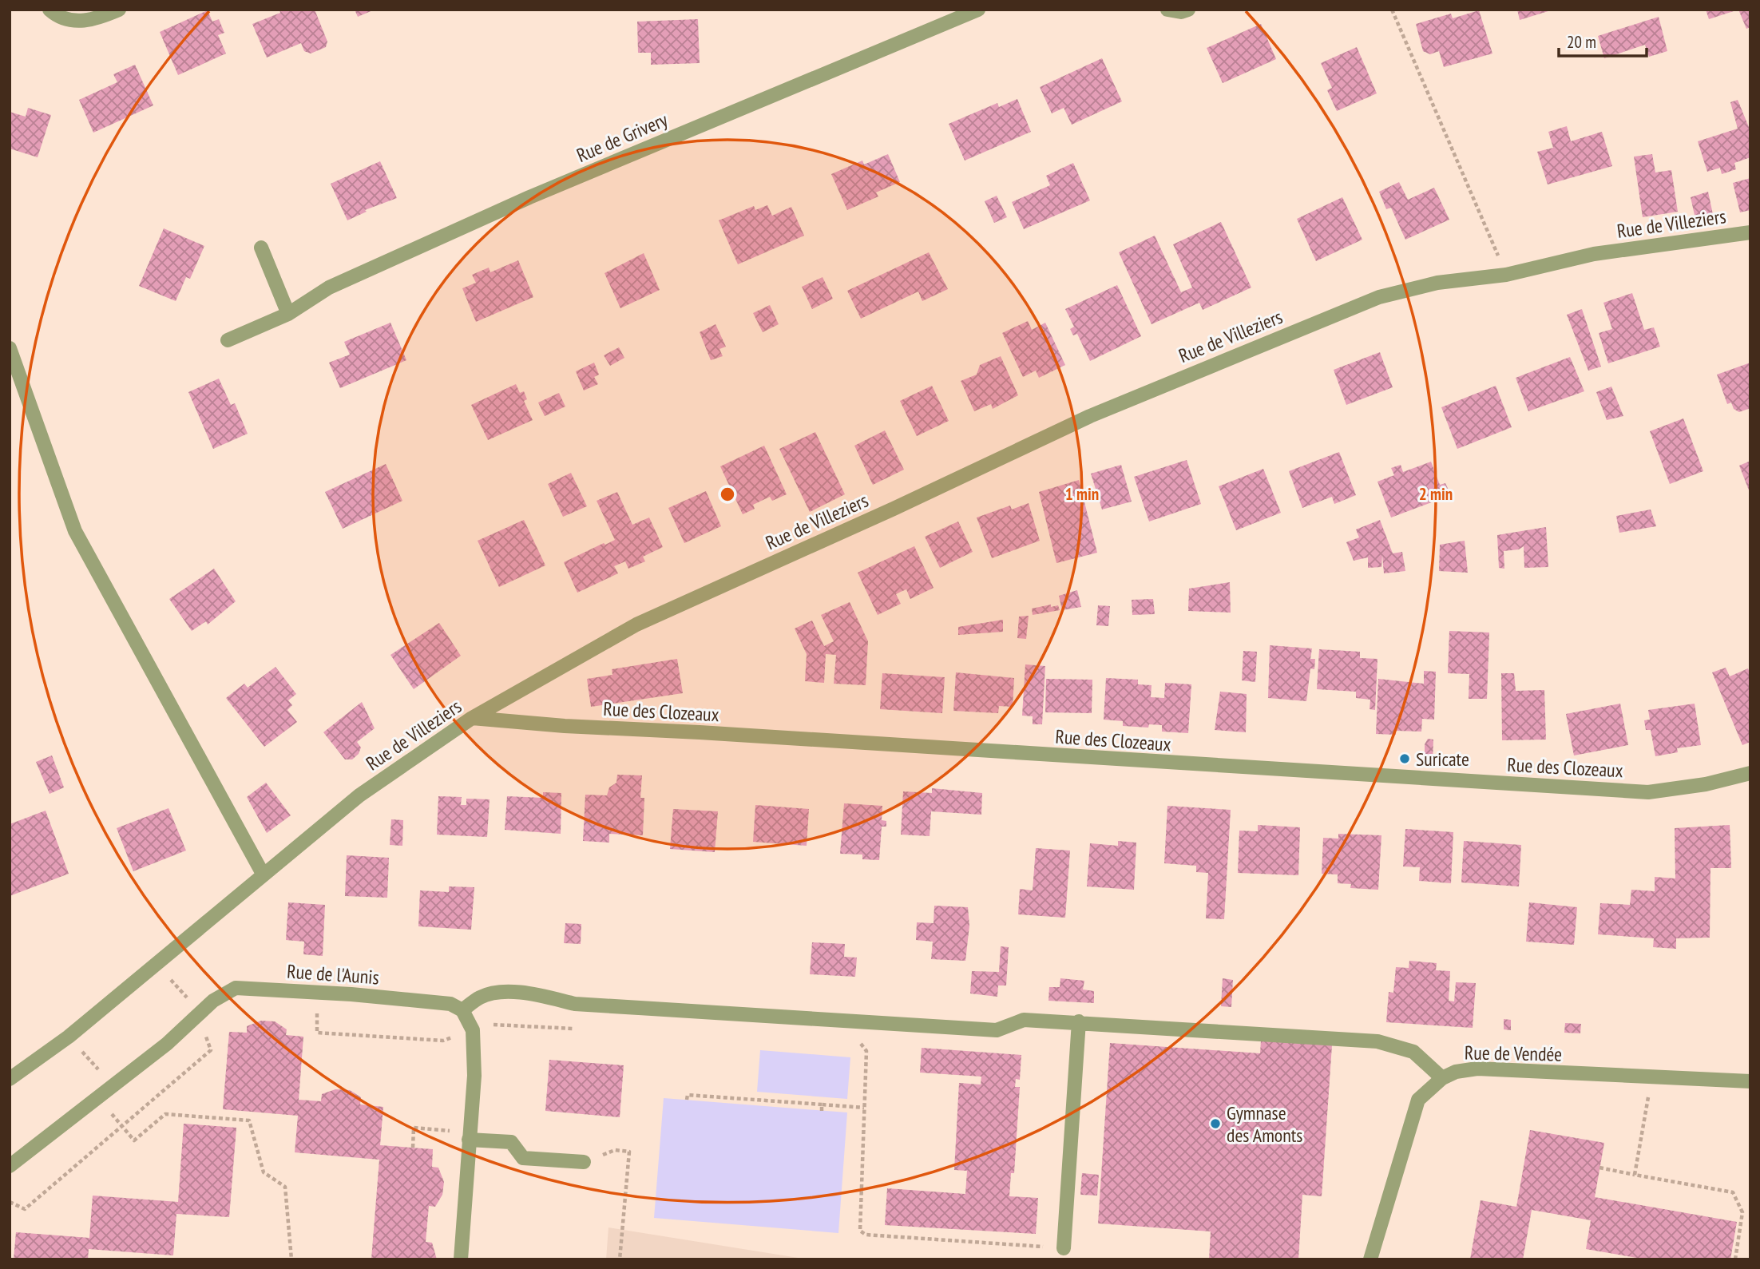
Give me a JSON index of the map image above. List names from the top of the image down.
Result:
{
  "streets": {
    "street": [
      "Rue de Grivery",
      "Rue de Villeziers",
      "Rue des Clozeaux",
      "Rue de l'Aunis",
      "Rue de Vendée"
    ]
  },
  "crossings": [
    ["Rue de Villeziers", "Rue des Clozeaux"]
  ],
  "places": ["Suricate", "Gymnase des Amonts"],
  "scale_bar": "20 m",
  "rings": ["1 min", "2 min"]
}
